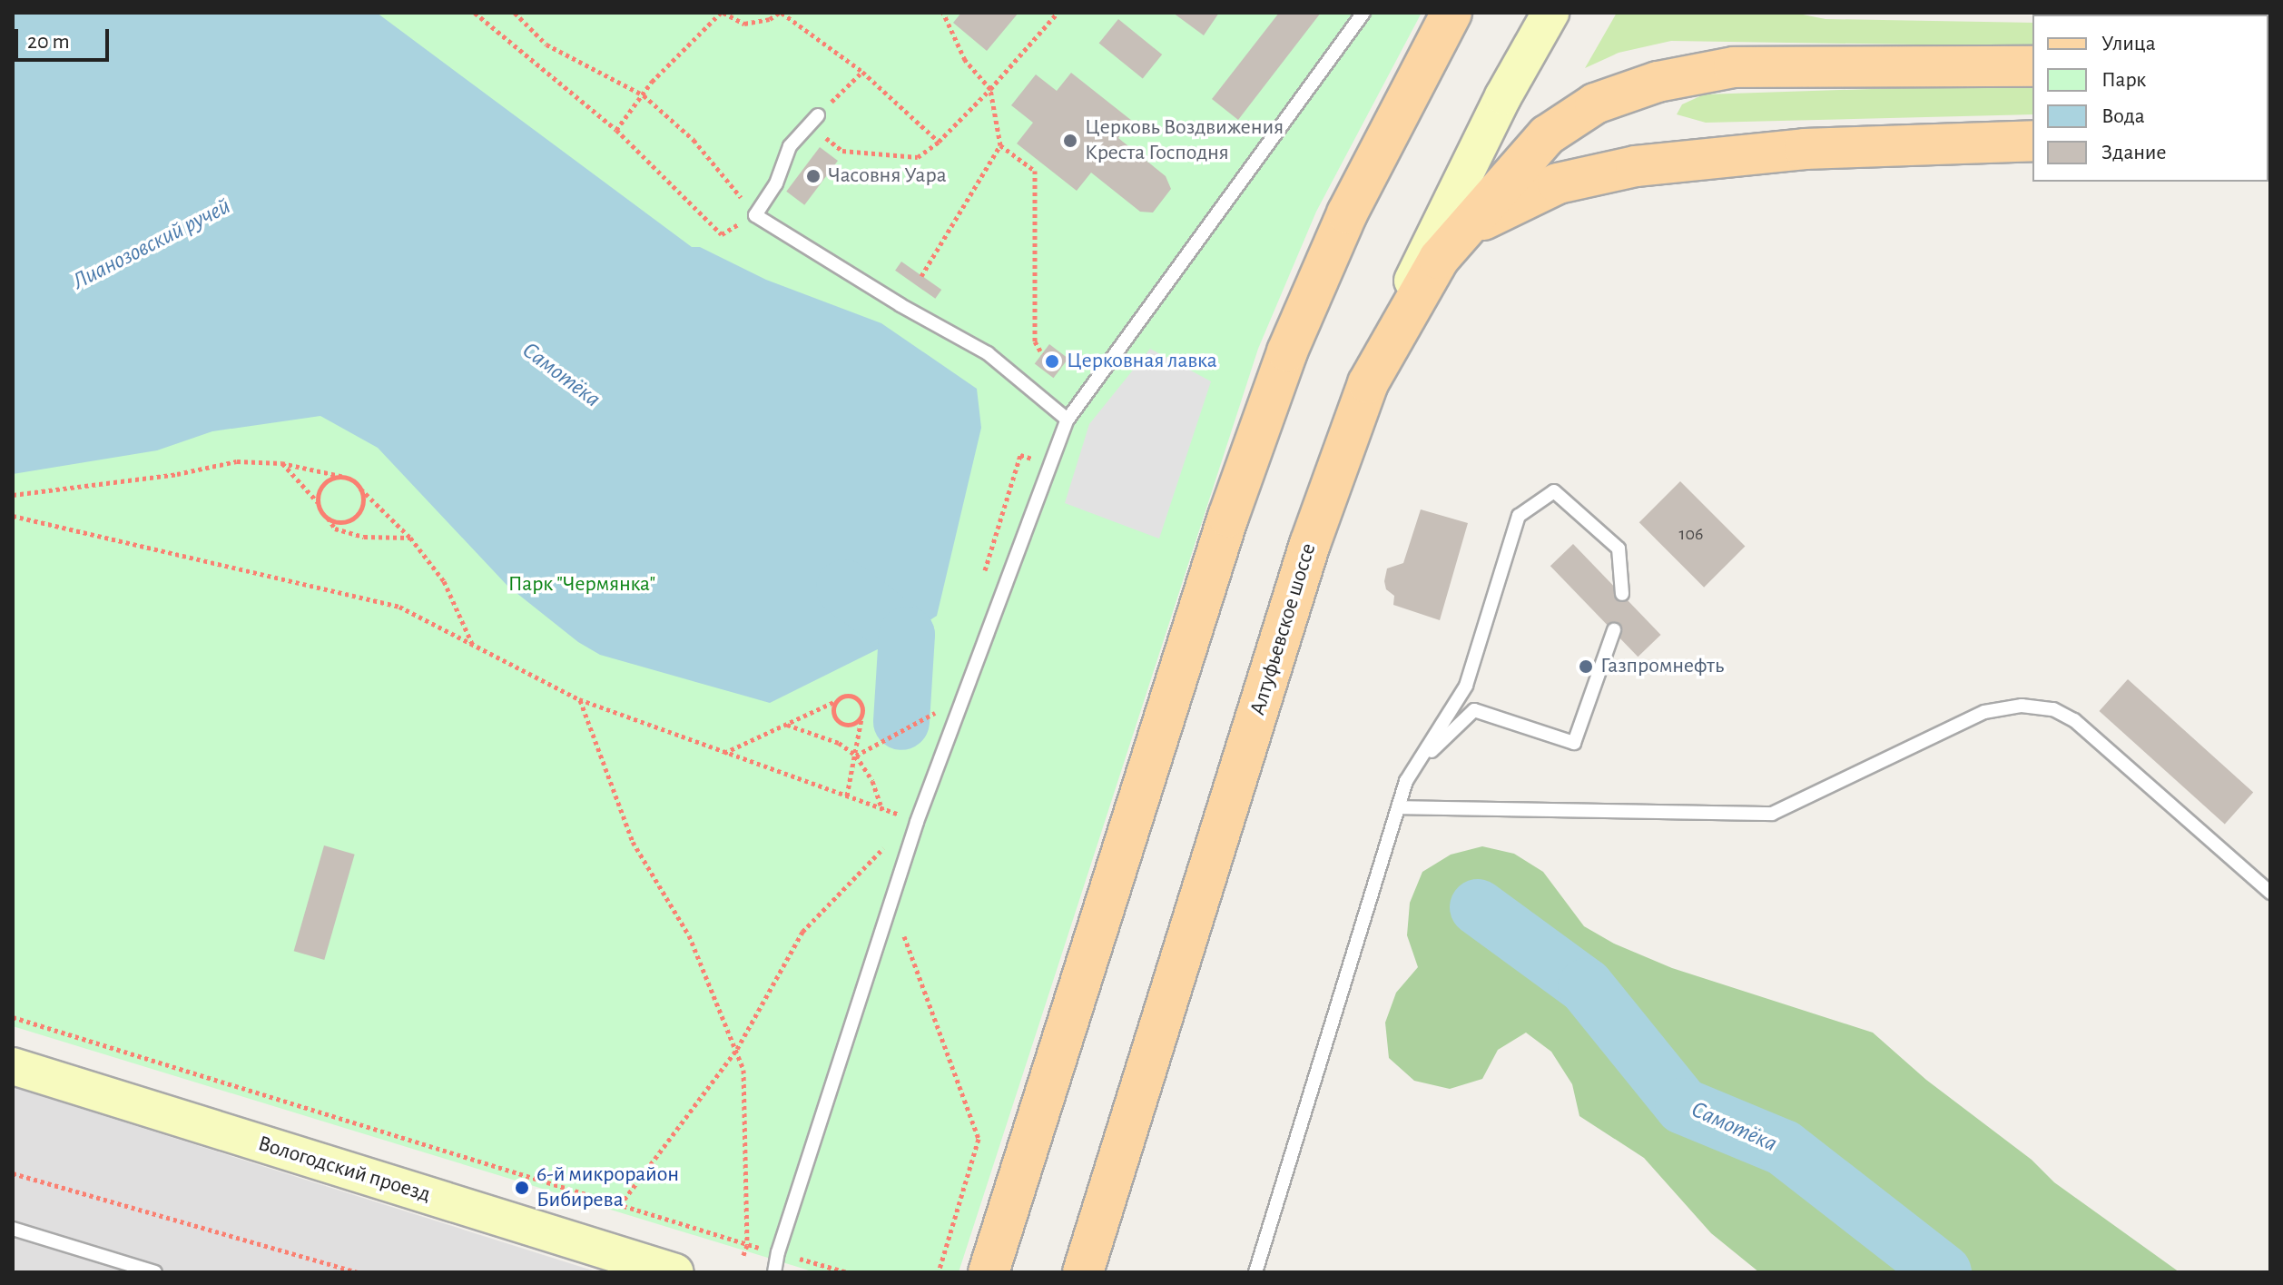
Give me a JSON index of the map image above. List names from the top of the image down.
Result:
{
  "streets": {
    "main road": ["Алтуфьевское шоссе"],
    "street": ["Вологодский проезд"]
  },
  "water": ["Лианозовский ручей", "Самотёка"],
  "parks": ["Парк \"Чермянка\""],
  "places": [
    "Церковь Воздвижения Креста Господня",
    "Часовня Уара",
    "Церковная лавка",
    "Газпромнефть",
    "6-й микрорайон Бибирева"
  ],
  "house_numbers": ["106"],
  "legend": [
    "Улица",
    "Парк",
    "Вода",
    "Здание"
  ],
  "scale_bar": "20 m"
}
